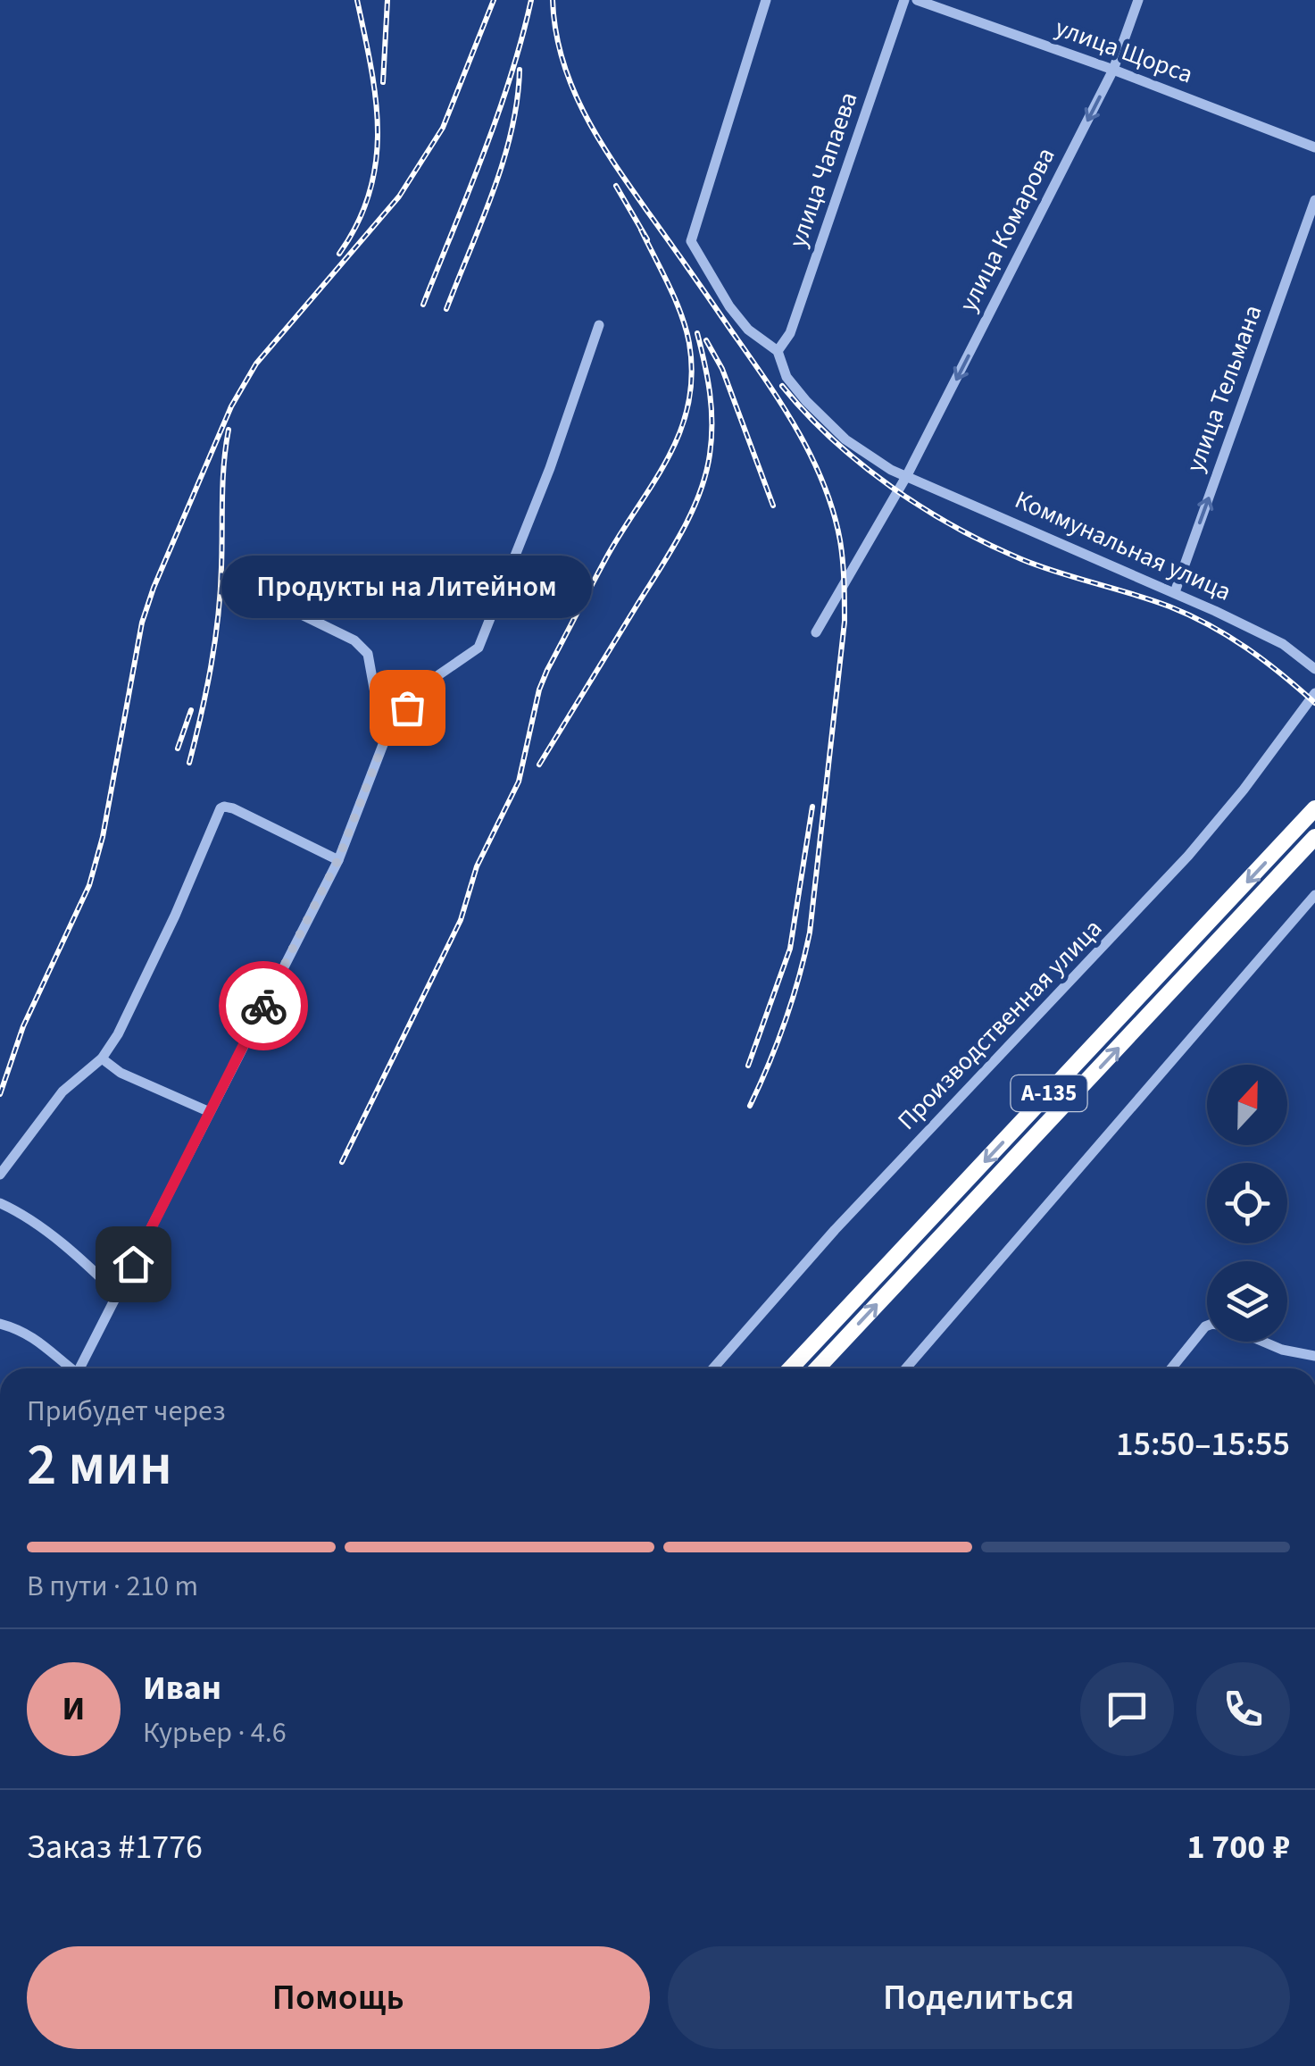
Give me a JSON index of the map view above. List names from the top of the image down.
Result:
{
  "streets": {
    "highway": ["А-135"],
    "street": [
      "улица Щорса",
      "улица Чапаева",
      "улица Комарова",
      "улица Тельмана",
      "Коммунальная улица",
      "Производственная улица"
    ]
  },
  "crossings": [
    ["улица Щорса", "улица Комарова"],
    ["улица Чапаева", "Коммунальная улица"],
    ["улица Комарова", "Коммунальная улица"],
    ["улица Тельмана", "Коммунальная улица"]
  ],
  "one_way": ["улица Комарова", "улица Тельмана"],
  "places": ["Продукты на Литейном"],
  "north": "top",
  "page": {
    "bubble": "Продукты на Литейном",
    "heading": ["2 мин", "Прибудет через", "15:50–15:55"],
    "panel": [
      "Иван",
      "Курьер · 4.6",
      "Заказ #1776",
      "1 700 ₽"
    ],
    "bar": "В пути · 210 m",
    "round": "И",
    "buttons": ["Помощь", "Поделиться"]
  }
}
